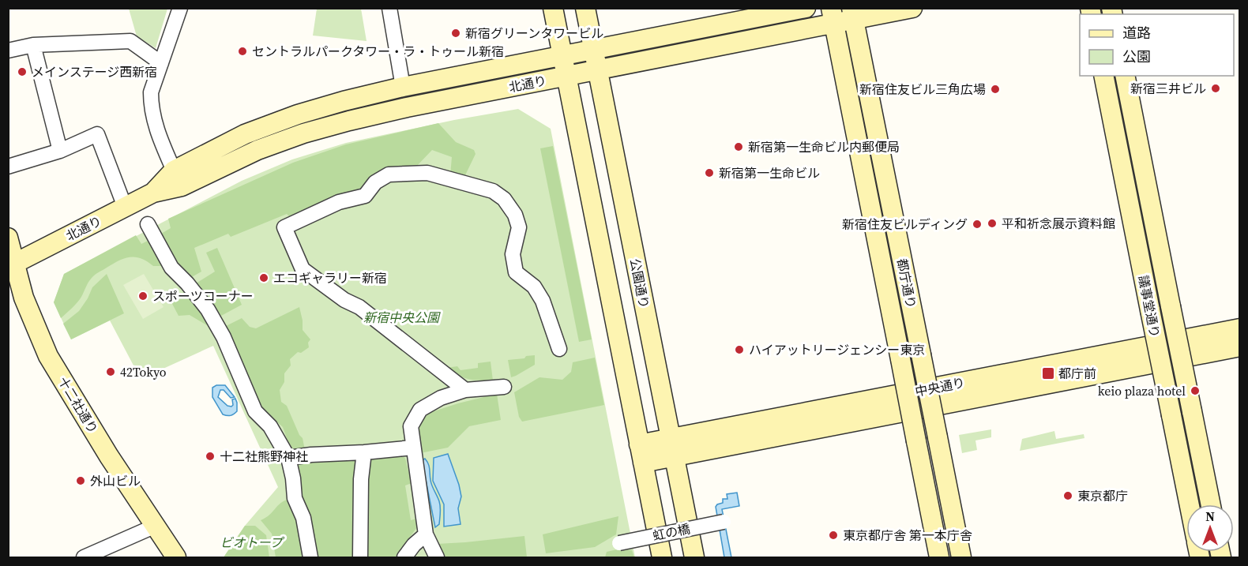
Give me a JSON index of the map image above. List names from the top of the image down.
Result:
{
  "streets": {
    "main road": [
      "北通り",
      "公園通り",
      "都庁通り",
      "議事堂通り",
      "中央通り",
      "十二社通り"
    ],
    "street": ["虹の橋"]
  },
  "crossings": [
    ["北通り", "公園通り"],
    ["北通り", "都庁通り"],
    ["北通り", "十二社通り"],
    ["公園通り", "中央通り"]
  ],
  "parks": ["新宿中央公園", "ビオトープ"],
  "places": {
    "other": [
      "新宿グリーンタワービル",
      "セントラルパークタワー・ラ・トゥール新宿",
      "メインステージ西新宿",
      "新宿三井ビル",
      "新宿住友ビル三角広場",
      "新宿第一生命ビル内郵便局",
      "新宿第一生命ビル",
      "平和祈念展示資料館",
      "新宿住友ビルディング",
      "エコギャラリー新宿",
      "スポーツコーナー",
      "ハイアットリージェンシー東京",
      "42Tokyo",
      "keio plaza hotel",
      "十二社熊野神社",
      "外山ビル",
      "東京都庁",
      "東京都庁舎 第一本庁舎"
    ],
    "transit": ["都庁前"]
  },
  "legend": ["道路", "公園"],
  "north": "top"
}
